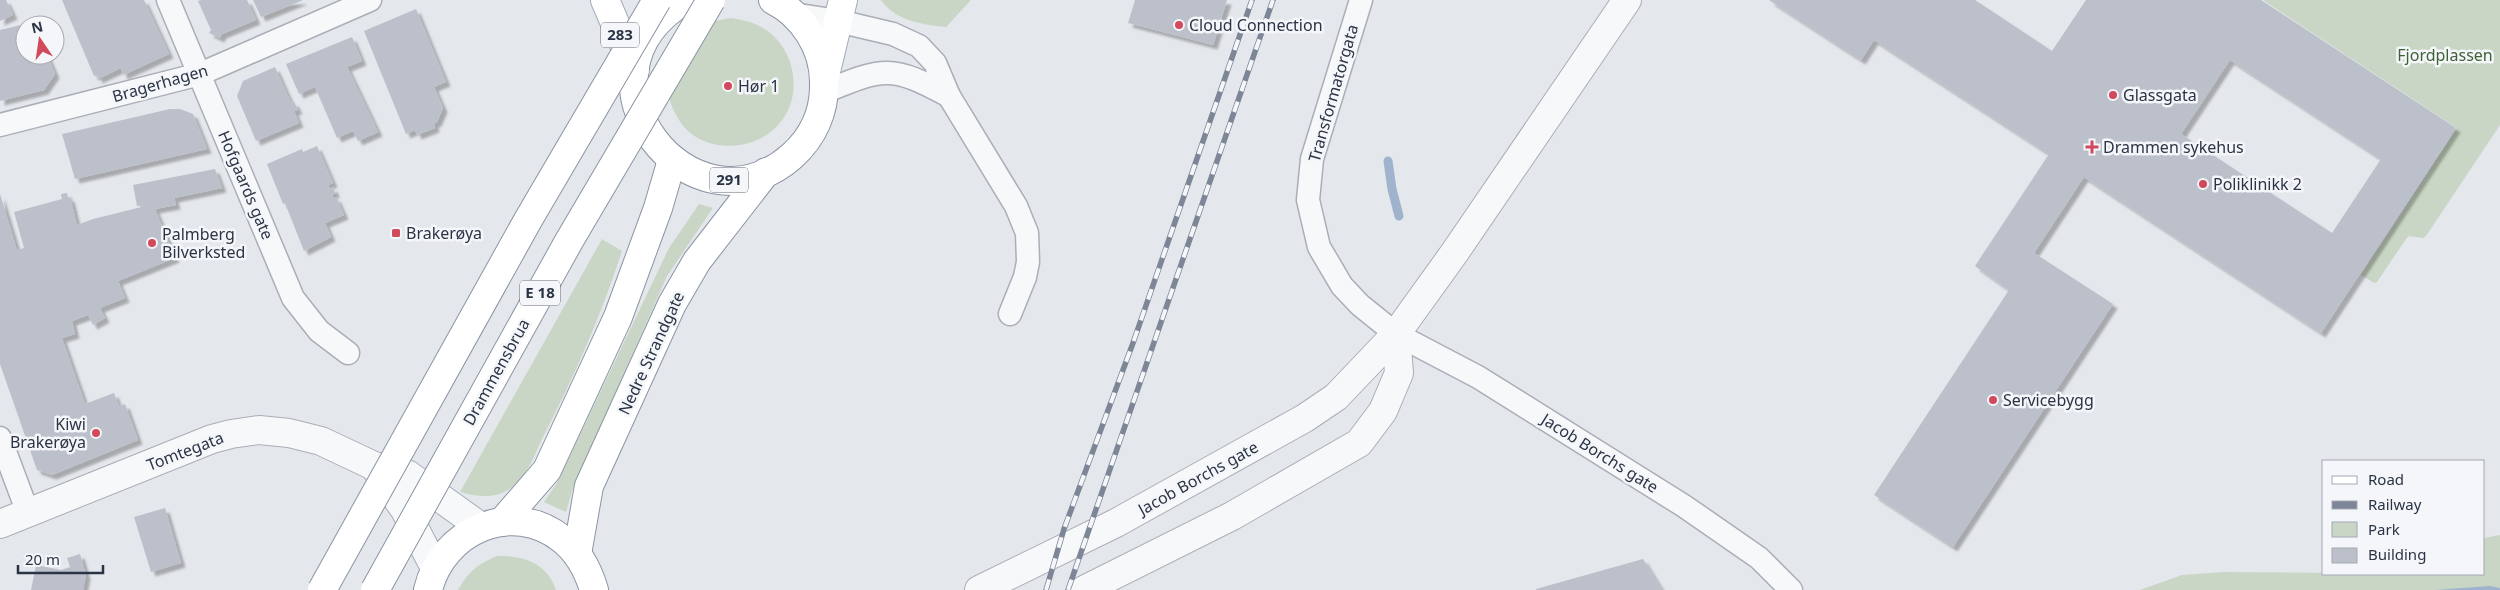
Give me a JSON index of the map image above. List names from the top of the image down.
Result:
{
  "streets": {
    "main road": [
      "283",
      "291",
      "E 18",
      "Nedre Strandgate",
      "Drammensbrua"
    ],
    "street": [
      "Bragerhagen",
      "Transformatorgata",
      "Hofgaards gate",
      "Tomtegata",
      "Jacob Borchs gate"
    ]
  },
  "crossings": [
    ["283", "291"],
    ["Bragerhagen", "Hofgaards gate"],
    ["Transformatorgata", "Jacob Borchs gate"],
    ["291", "Nedre Strandgate"]
  ],
  "parks": ["Fjordplassen"],
  "places": {
    "other": [
      "Cloud Connection",
      "Hør 1",
      "Glassgata",
      "Poliklinikk 2",
      "Palmberg Bilverksted",
      "Servicebygg",
      "Kiwi Brakerøya"
    ],
    "health": ["Drammen sykehus"],
    "transit": ["Brakerøya"]
  },
  "legend": [
    "Road",
    "Railway",
    "Park",
    "Building"
  ],
  "scale_bar": "20 m",
  "north": "top"
}
